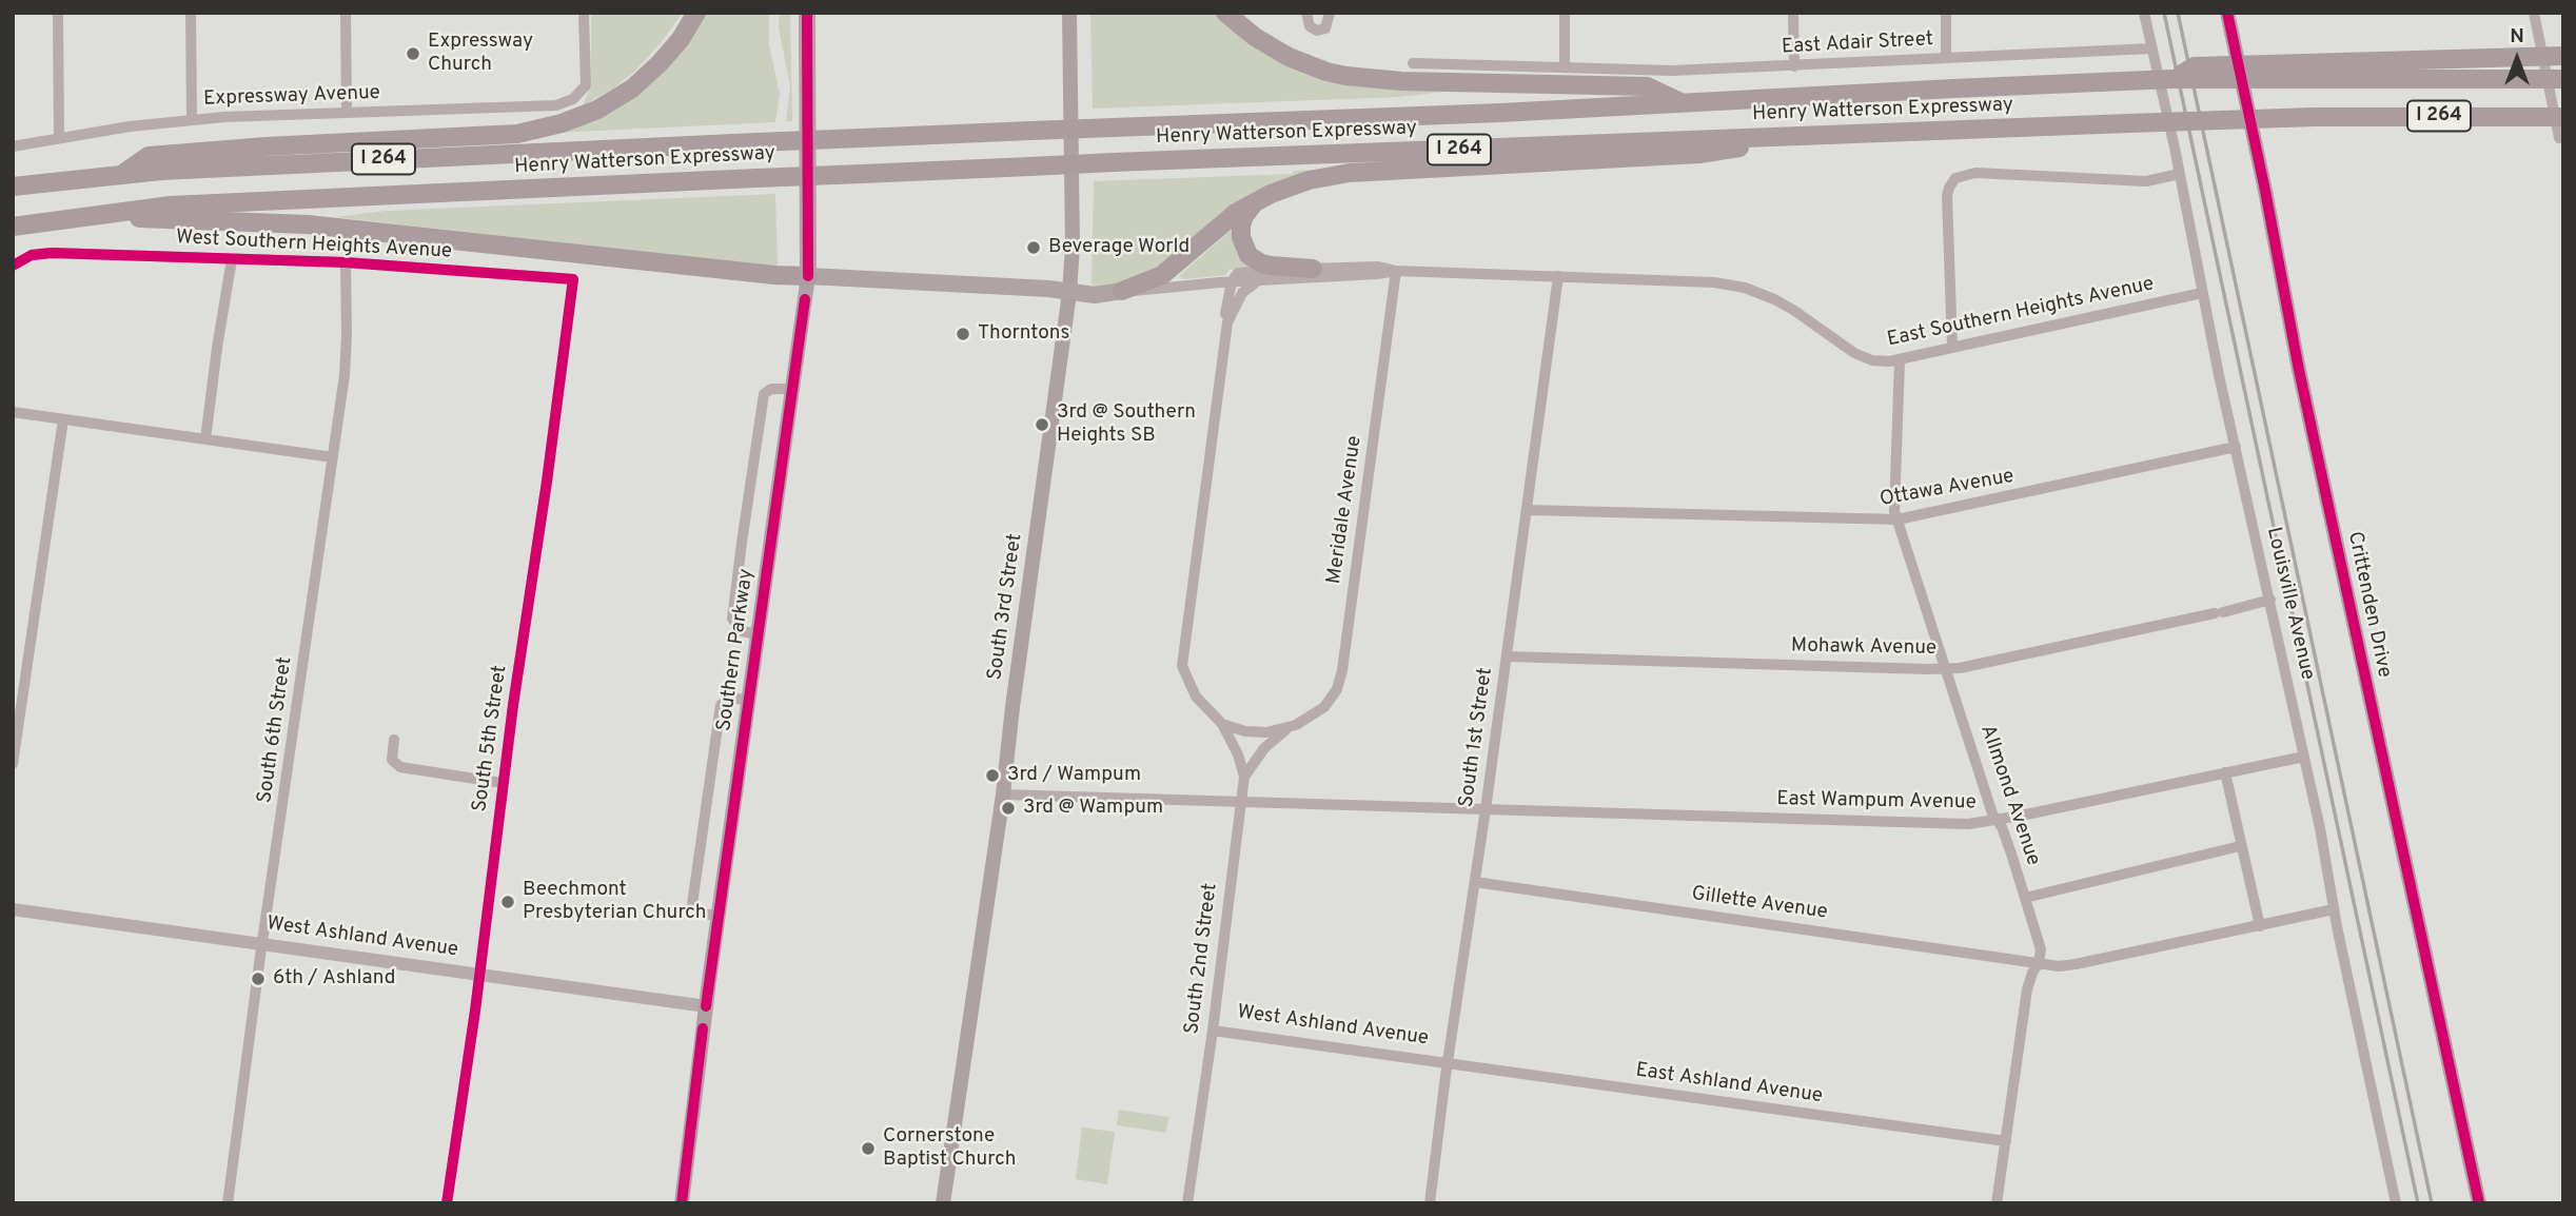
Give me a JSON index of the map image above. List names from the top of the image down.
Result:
{
  "streets": {
    "highway": ["Henry Watterson Expressway", "I 264"],
    "main road": ["Crittenden Drive", "South 3rd Street", "Southern Parkway"],
    "street": [
      "East Adair Street",
      "Expressway Avenue",
      "West Southern Heights Avenue",
      "East Southern Heights Avenue",
      "Ottawa Avenue",
      "Meridale Avenue",
      "Louisville Avenue",
      "Mohawk Avenue",
      "South 6th Street",
      "South 1st Street",
      "South 5th Street",
      "Allmond Avenue",
      "East Wampum Avenue",
      "Gillette Avenue",
      "West Ashland Avenue",
      "South 2nd Street",
      "East Ashland Avenue"
    ]
  },
  "crossings": [
    ["East Adair Street", "Louisville Avenue"],
    ["West Southern Heights Avenue", "South 6th Street"],
    ["West Southern Heights Avenue", "South 5th Street"],
    ["East Southern Heights Avenue", "Louisville Avenue"],
    ["East Southern Heights Avenue", "South 1st Street"],
    ["East Southern Heights Avenue", "Allmond Avenue"],
    ["Ottawa Avenue", "Louisville Avenue"],
    ["Ottawa Avenue", "South 1st Street"],
    ["Ottawa Avenue", "Allmond Avenue"],
    ["Meridale Avenue", "South 2nd Street"],
    ["Louisville Avenue", "Mohawk Avenue"],
    ["Louisville Avenue", "East Wampum Avenue"],
    ["Louisville Avenue", "Gillette Avenue"],
    ["South 3rd Street", "East Wampum Avenue"],
    ["Mohawk Avenue", "South 1st Street"],
    ["Mohawk Avenue", "Allmond Avenue"],
    ["Southern Parkway", "West Ashland Avenue"],
    ["South 6th Street", "West Ashland Avenue"],
    ["South 1st Street", "East Wampum Avenue"],
    ["South 1st Street", "Gillette Avenue"],
    ["South 1st Street", "West Ashland Avenue"],
    ["South 1st Street", "East Ashland Avenue"],
    ["South 5th Street", "West Ashland Avenue"],
    ["Allmond Avenue", "East Wampum Avenue"],
    ["Allmond Avenue", "Gillette Avenue"],
    ["Allmond Avenue", "East Ashland Avenue"],
    ["East Wampum Avenue", "South 2nd Street"],
    ["West Ashland Avenue", "South 2nd Street"],
    ["West Ashland Avenue", "East Ashland Avenue"]
  ],
  "places": [
    "Expressway Church",
    "Beverage World",
    "Thorntons",
    "3rd @ Southern Heights SB",
    "3rd / Wampum",
    "3rd @ Wampum",
    "Beechmont Presbyterian Church",
    "6th / Ashland",
    "Cornerstone Baptist Church"
  ],
  "north": "top"
}
